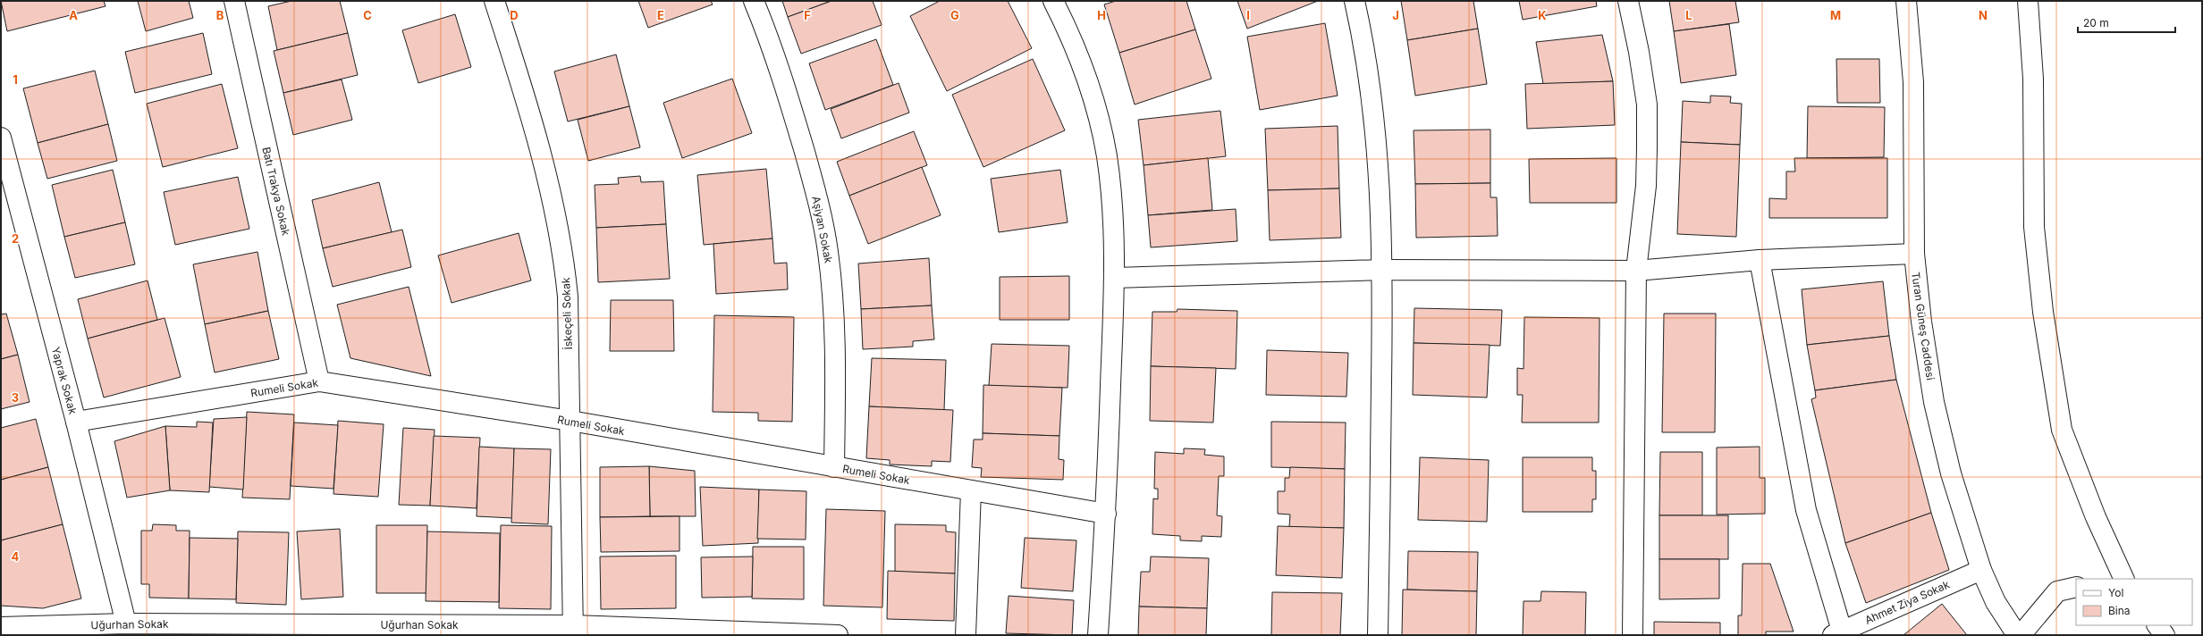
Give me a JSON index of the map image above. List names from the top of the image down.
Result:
{
  "streets": {
    "street": [
      "Batı Trakya Sokak",
      "Aşiyan Sokak",
      "İskeçeli Sokak",
      "Turan Güneş Caddesi",
      "Yaprak Sokak",
      "Rumeli Sokak",
      "Ahmet Ziya Sokak",
      "Uğurhan Sokak"
    ]
  },
  "crossings": [
    ["Batı Trakya Sokak", "Rumeli Sokak"],
    ["Aşiyan Sokak", "Rumeli Sokak"],
    ["İskeçeli Sokak", "Rumeli Sokak"],
    ["İskeçeli Sokak", "Uğurhan Sokak"],
    ["Turan Güneş Caddesi", "Ahmet Ziya Sokak"],
    ["Yaprak Sokak", "Rumeli Sokak"],
    ["Yaprak Sokak", "Uğurhan Sokak"]
  ],
  "legend": ["Yol", "Bina"],
  "scale_bar": "20 m",
  "grid": {
    "columns": [
      "A",
      "B",
      "C",
      "D",
      "E",
      "F",
      "G",
      "H",
      "I",
      "J",
      "K",
      "L",
      "M",
      "N"
    ],
    "rows": [
      "1",
      "2",
      "3",
      "4"
    ]
  }
}
